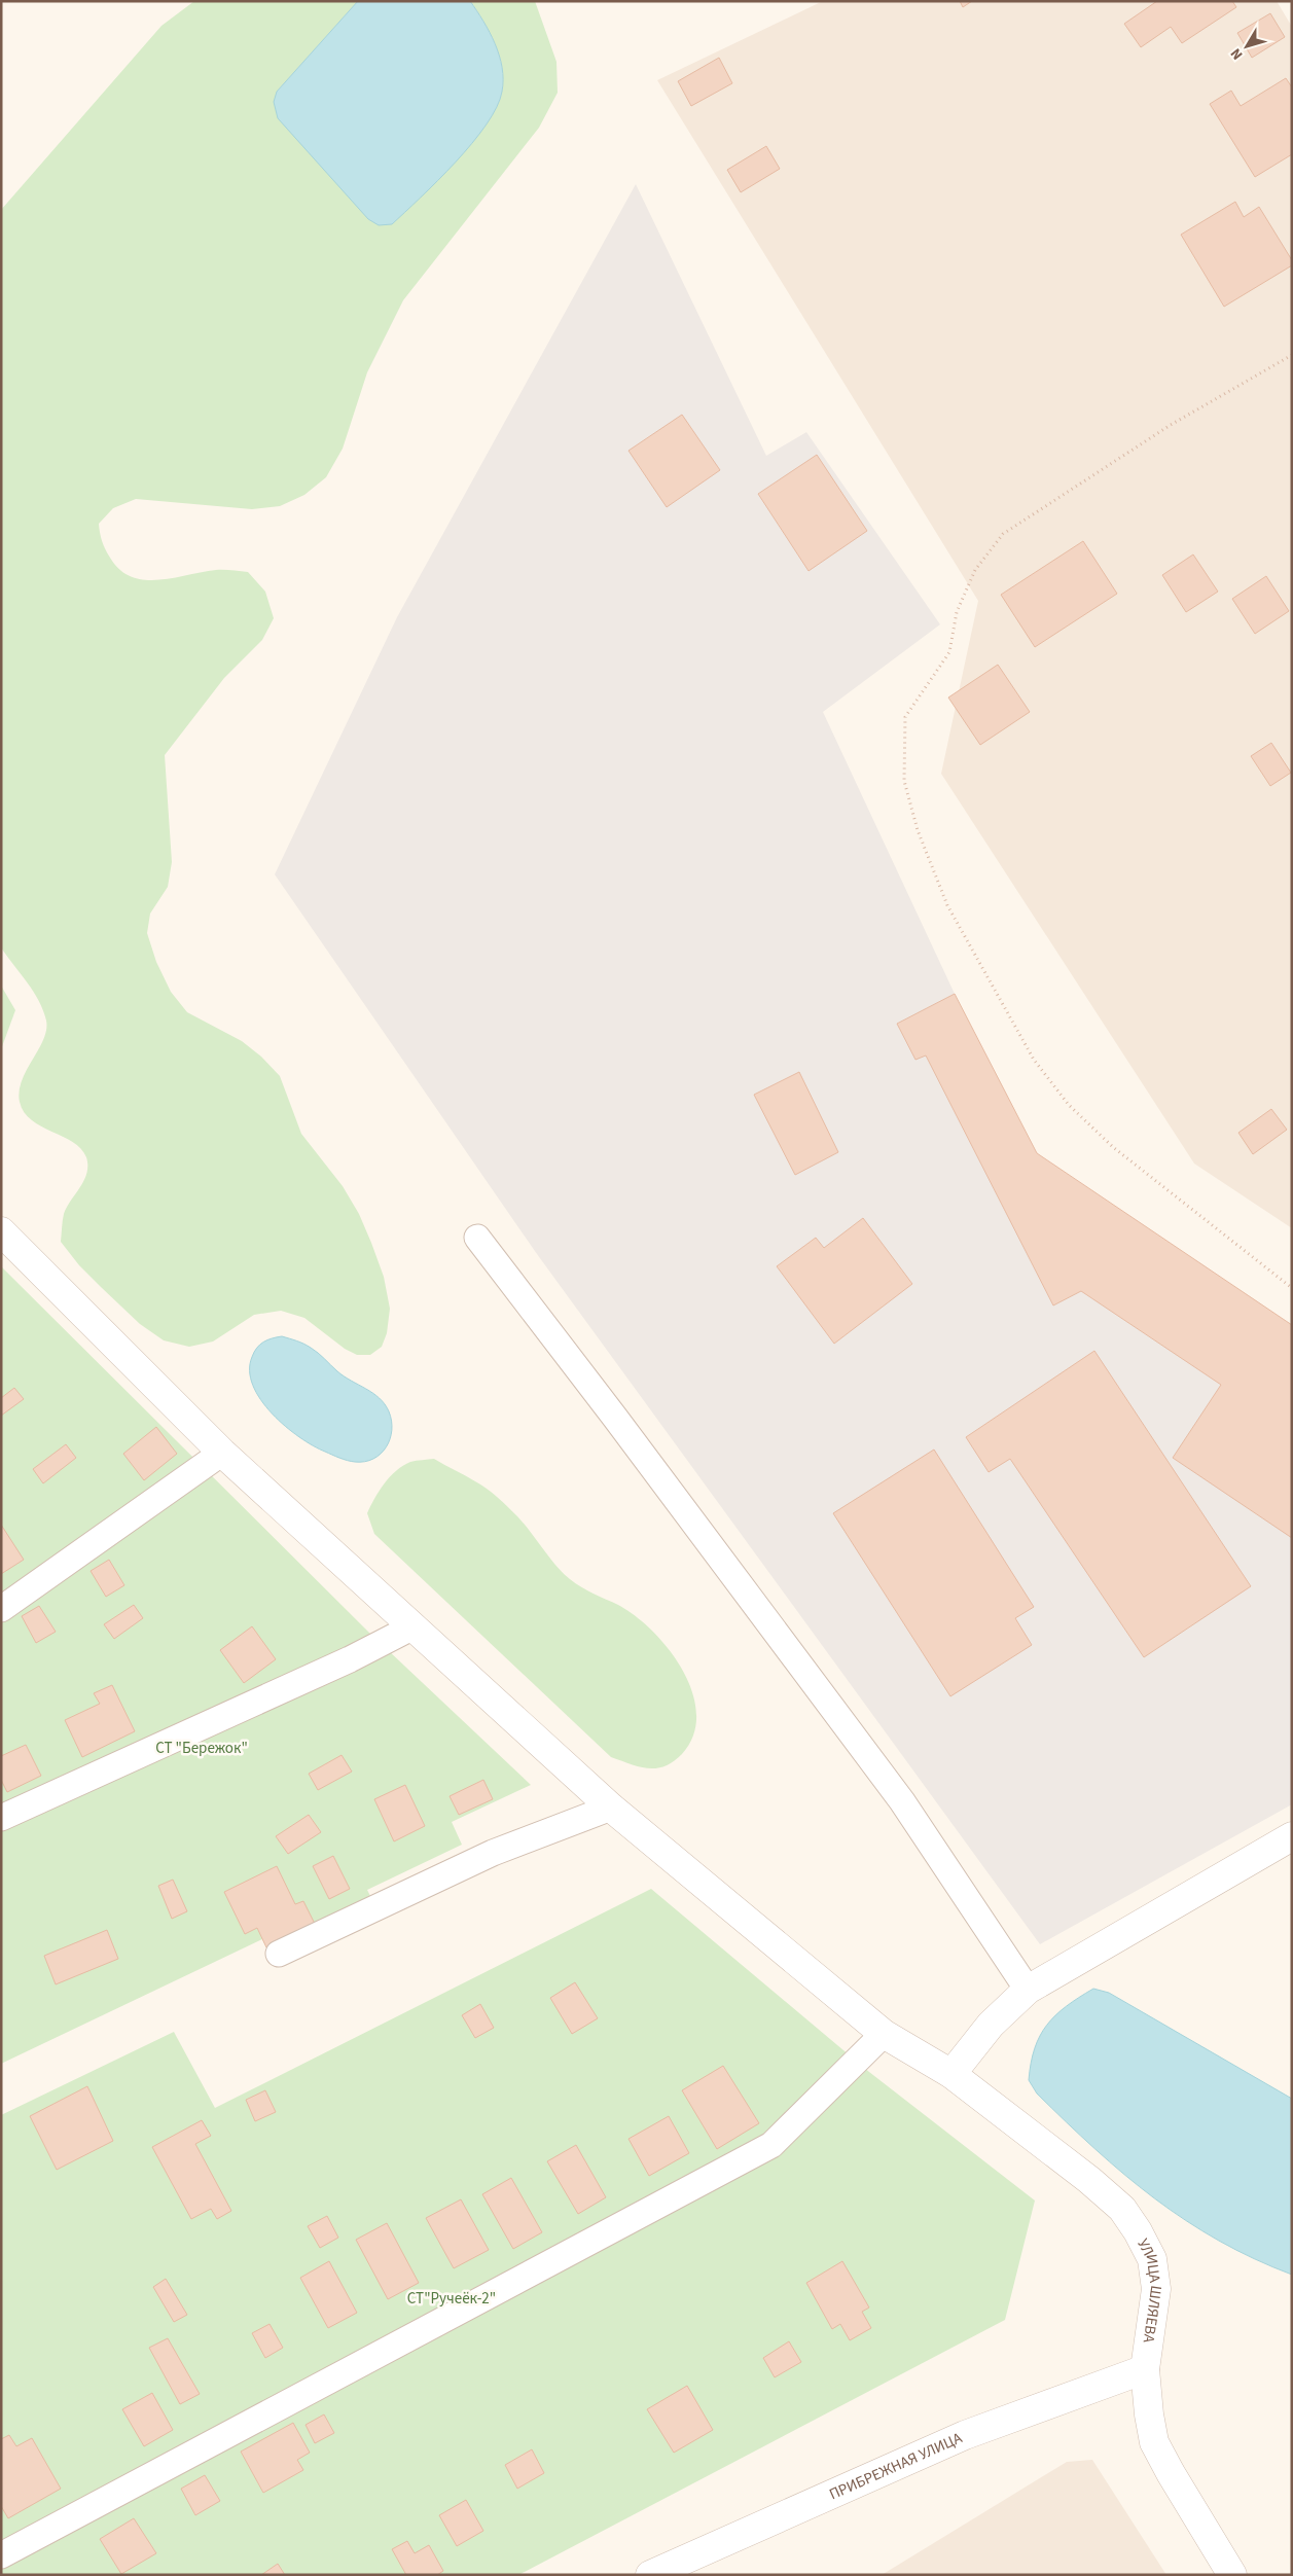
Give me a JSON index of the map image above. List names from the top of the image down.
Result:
{
  "streets": {
    "street": ["УЛИЦА ШЛЯЕВА", "ПРИБРЕЖНАЯ УЛИЦА"]
  },
  "crossings": [
    ["УЛИЦА ШЛЯЕВА", "ПРИБРЕЖНАЯ УЛИЦА"]
  ],
  "parks": ["СТ \"Бережок\"", "СТ\"Ручеёк-2\""],
  "north": "bottom left"
}
